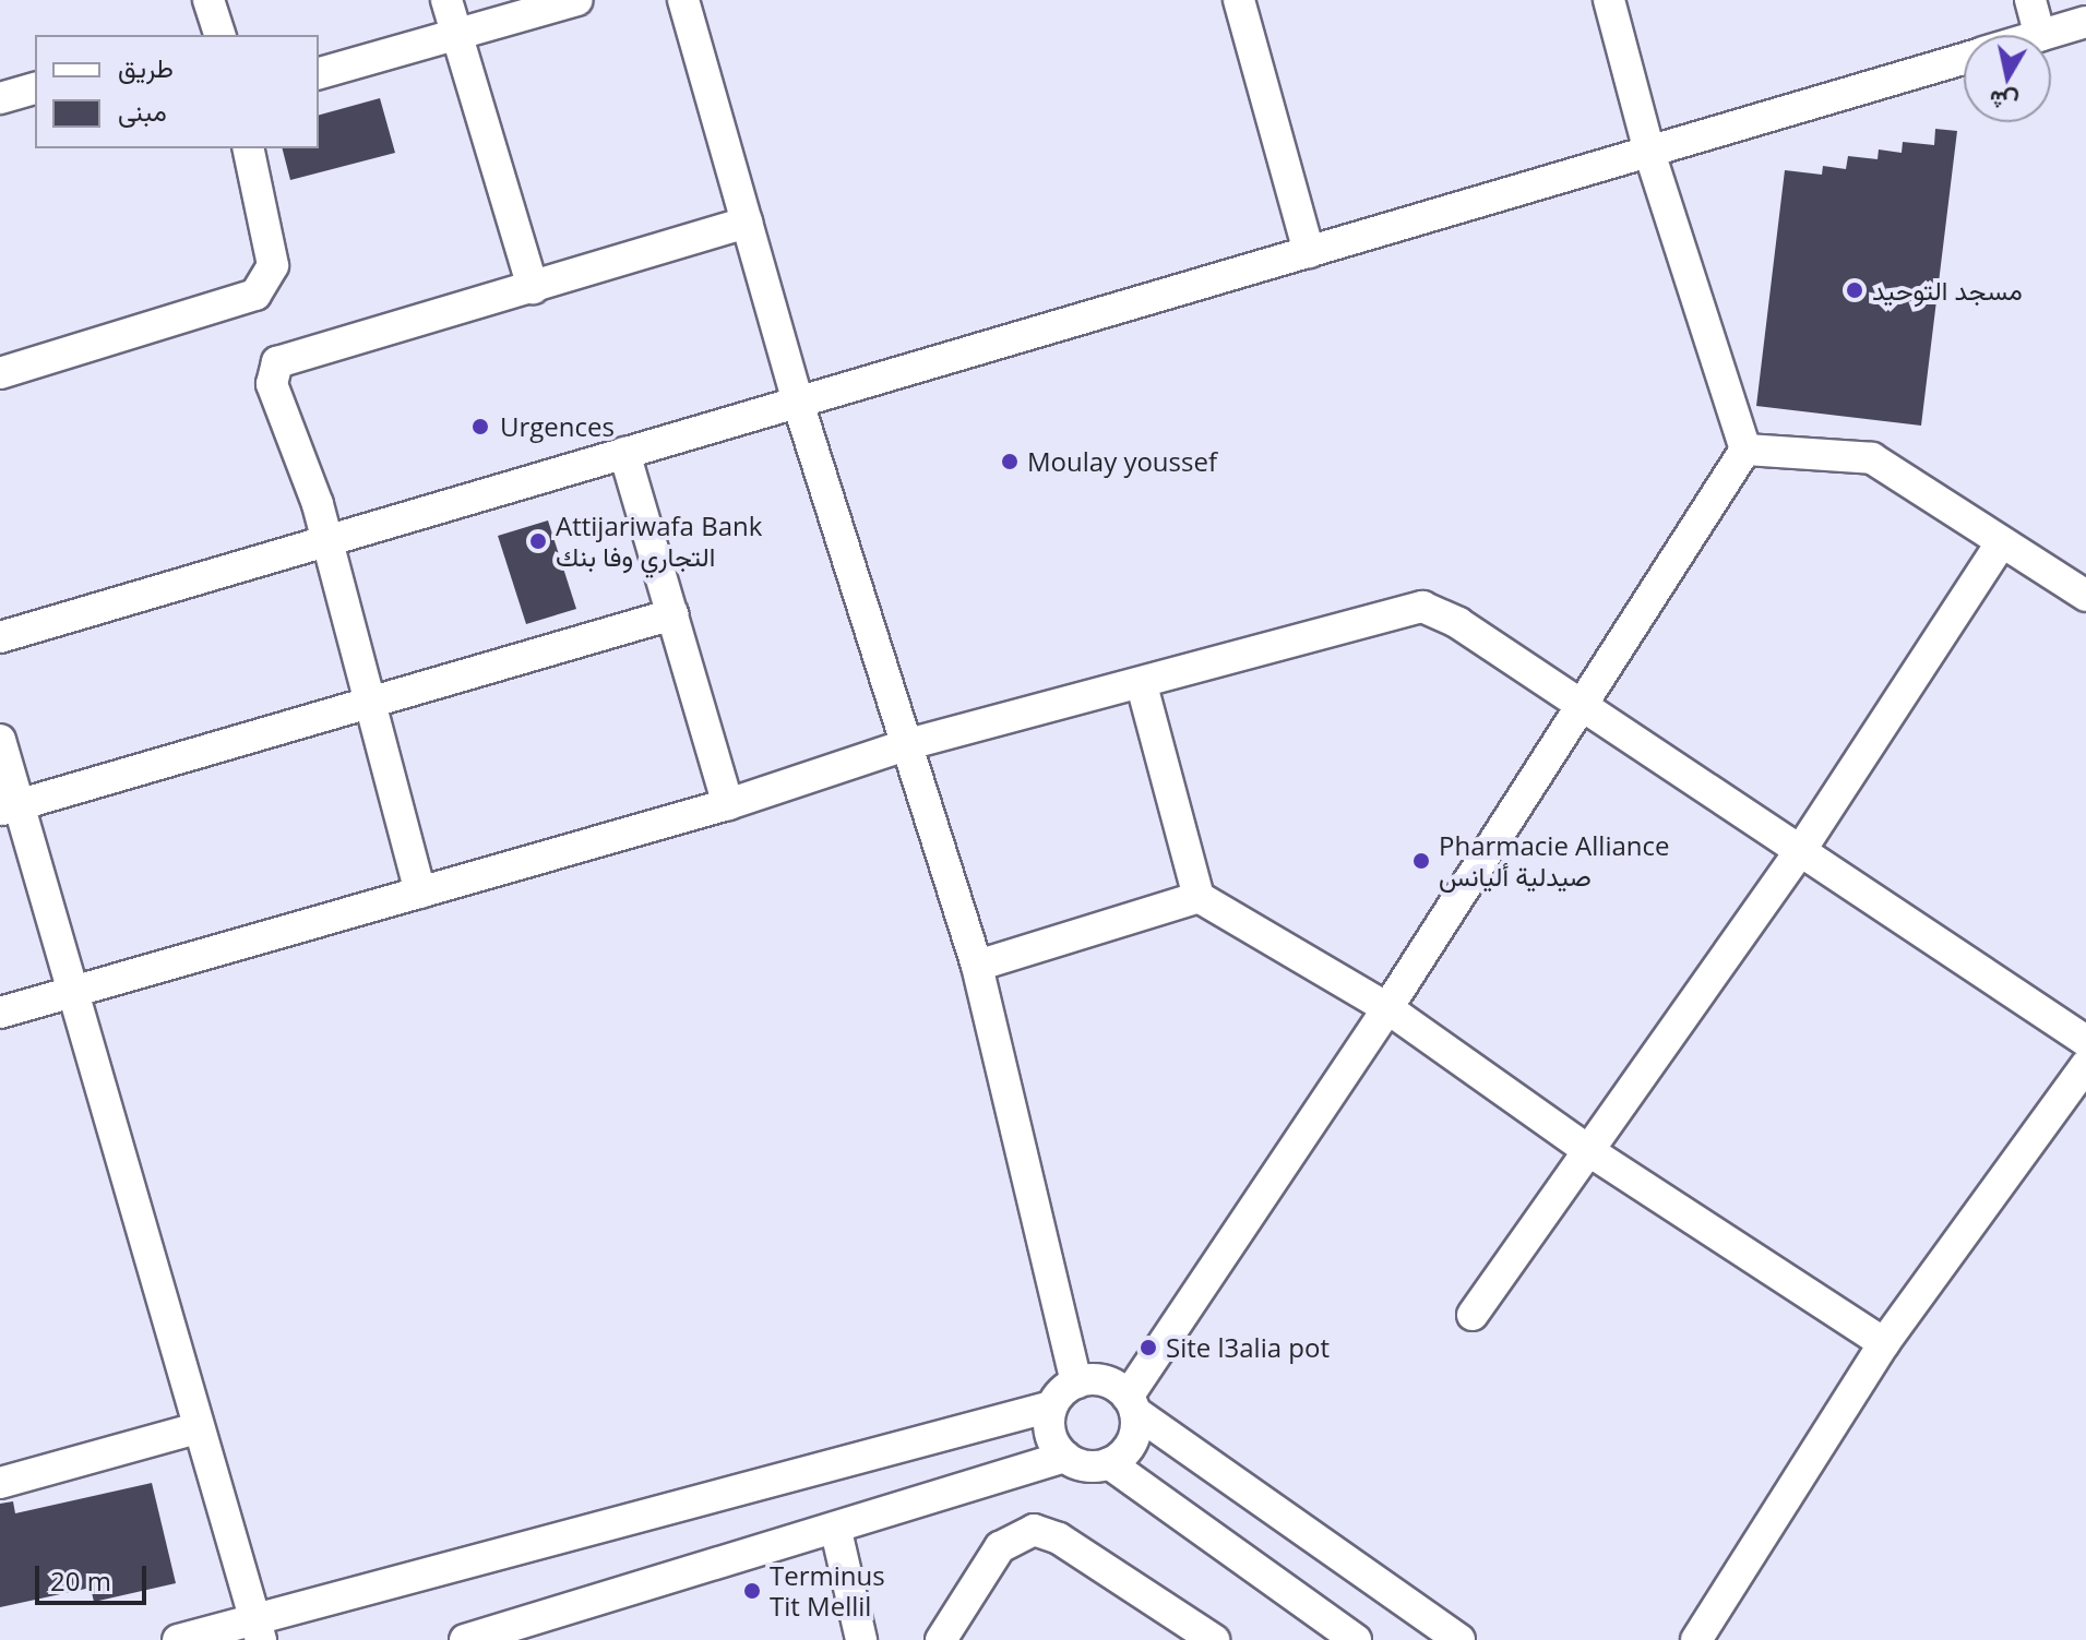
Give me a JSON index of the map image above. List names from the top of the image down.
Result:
{
  "places": [
    "مسجد التوحيد",
    "Urgences",
    "Moulay youssef",
    "Attijariwafa Bank التجاري وفا بنك",
    "Pharmacie Alliance صيدلية أليانس",
    "Site l3alia pot",
    "Terminus Tit Mellil"
  ],
  "legend": ["طريق", "مبنى"],
  "scale_bar": "20 m",
  "north": "bottom"
}
